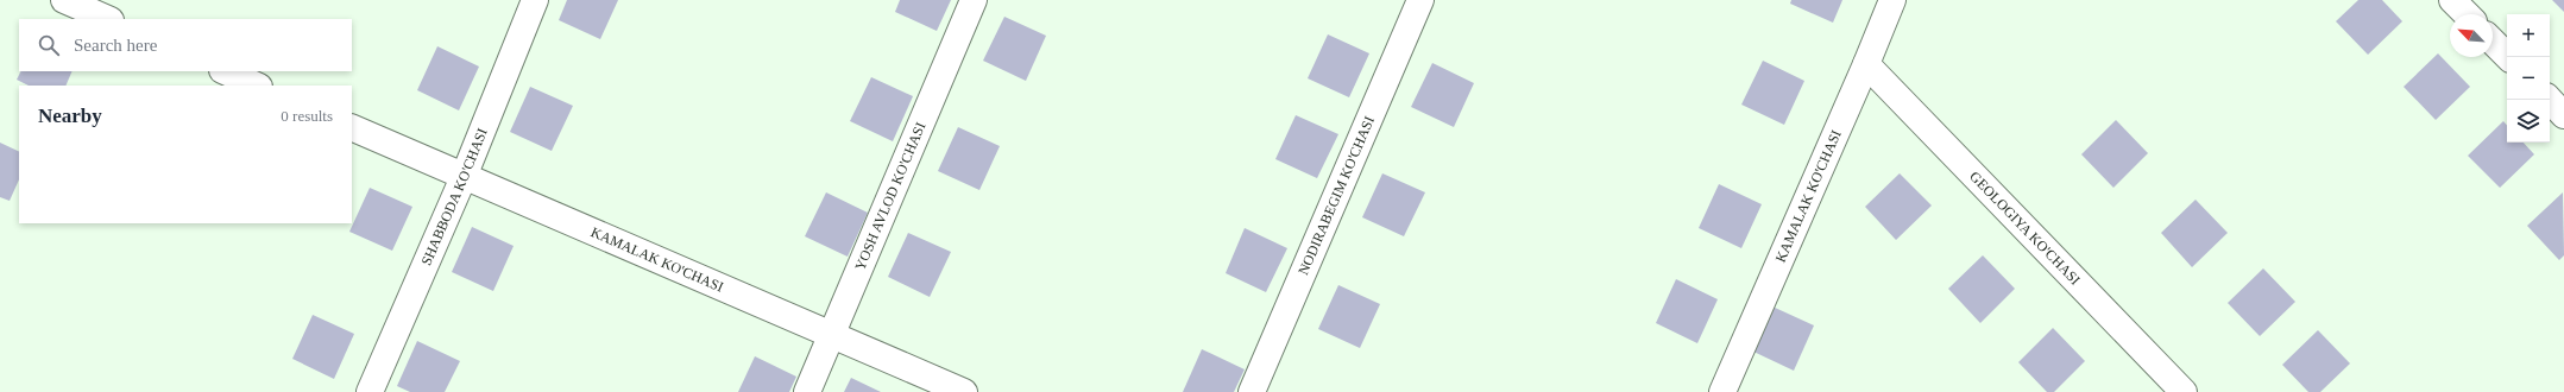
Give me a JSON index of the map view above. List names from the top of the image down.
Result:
{
  "streets": {
    "street": [
      "YOSH AVLOD KO'CHASI",
      "NODIRABEGIM KO'CHASI",
      "KAMALAK KO'CHASI",
      "SHABBODA KO'CHASI",
      "GEOLOGIYA KO'CHASI"
    ]
  },
  "crossings": [
    ["YOSH AVLOD KO'CHASI", "KAMALAK KO'CHASI"],
    ["KAMALAK KO'CHASI", "SHABBODA KO'CHASI"],
    ["KAMALAK KO'CHASI", "GEOLOGIYA KO'CHASI"]
  ],
  "north": "top left",
  "page": {
    "map_buttons": ["+", "−"],
    "search": "Search here",
    "heading": ["Nearby", "0 results"]
  }
}
